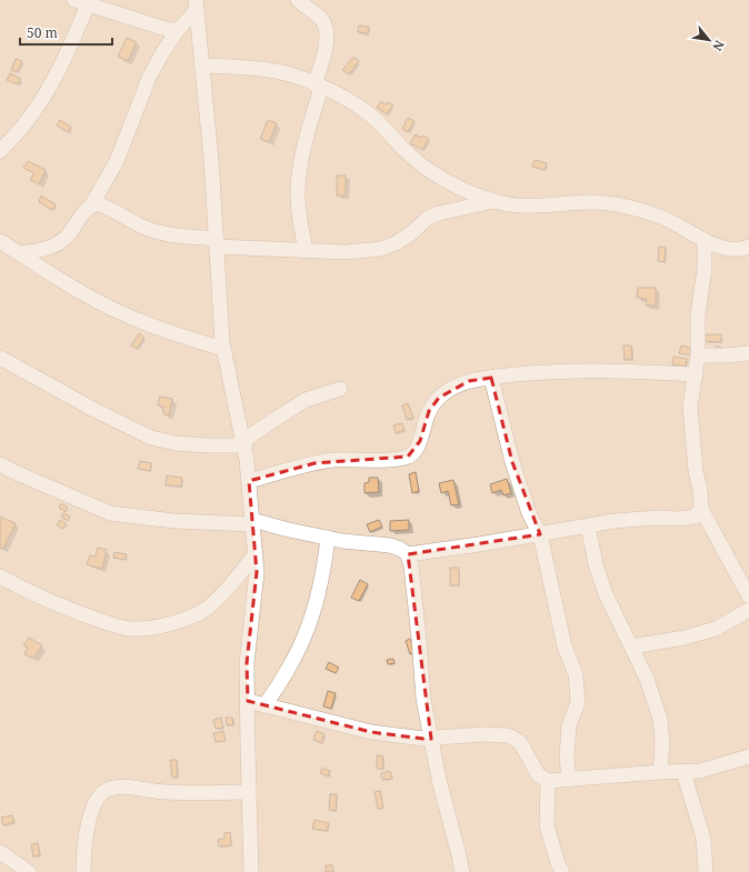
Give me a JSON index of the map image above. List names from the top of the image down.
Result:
{
  "scale_bar": "50 m",
  "north": "bottom right"
}
